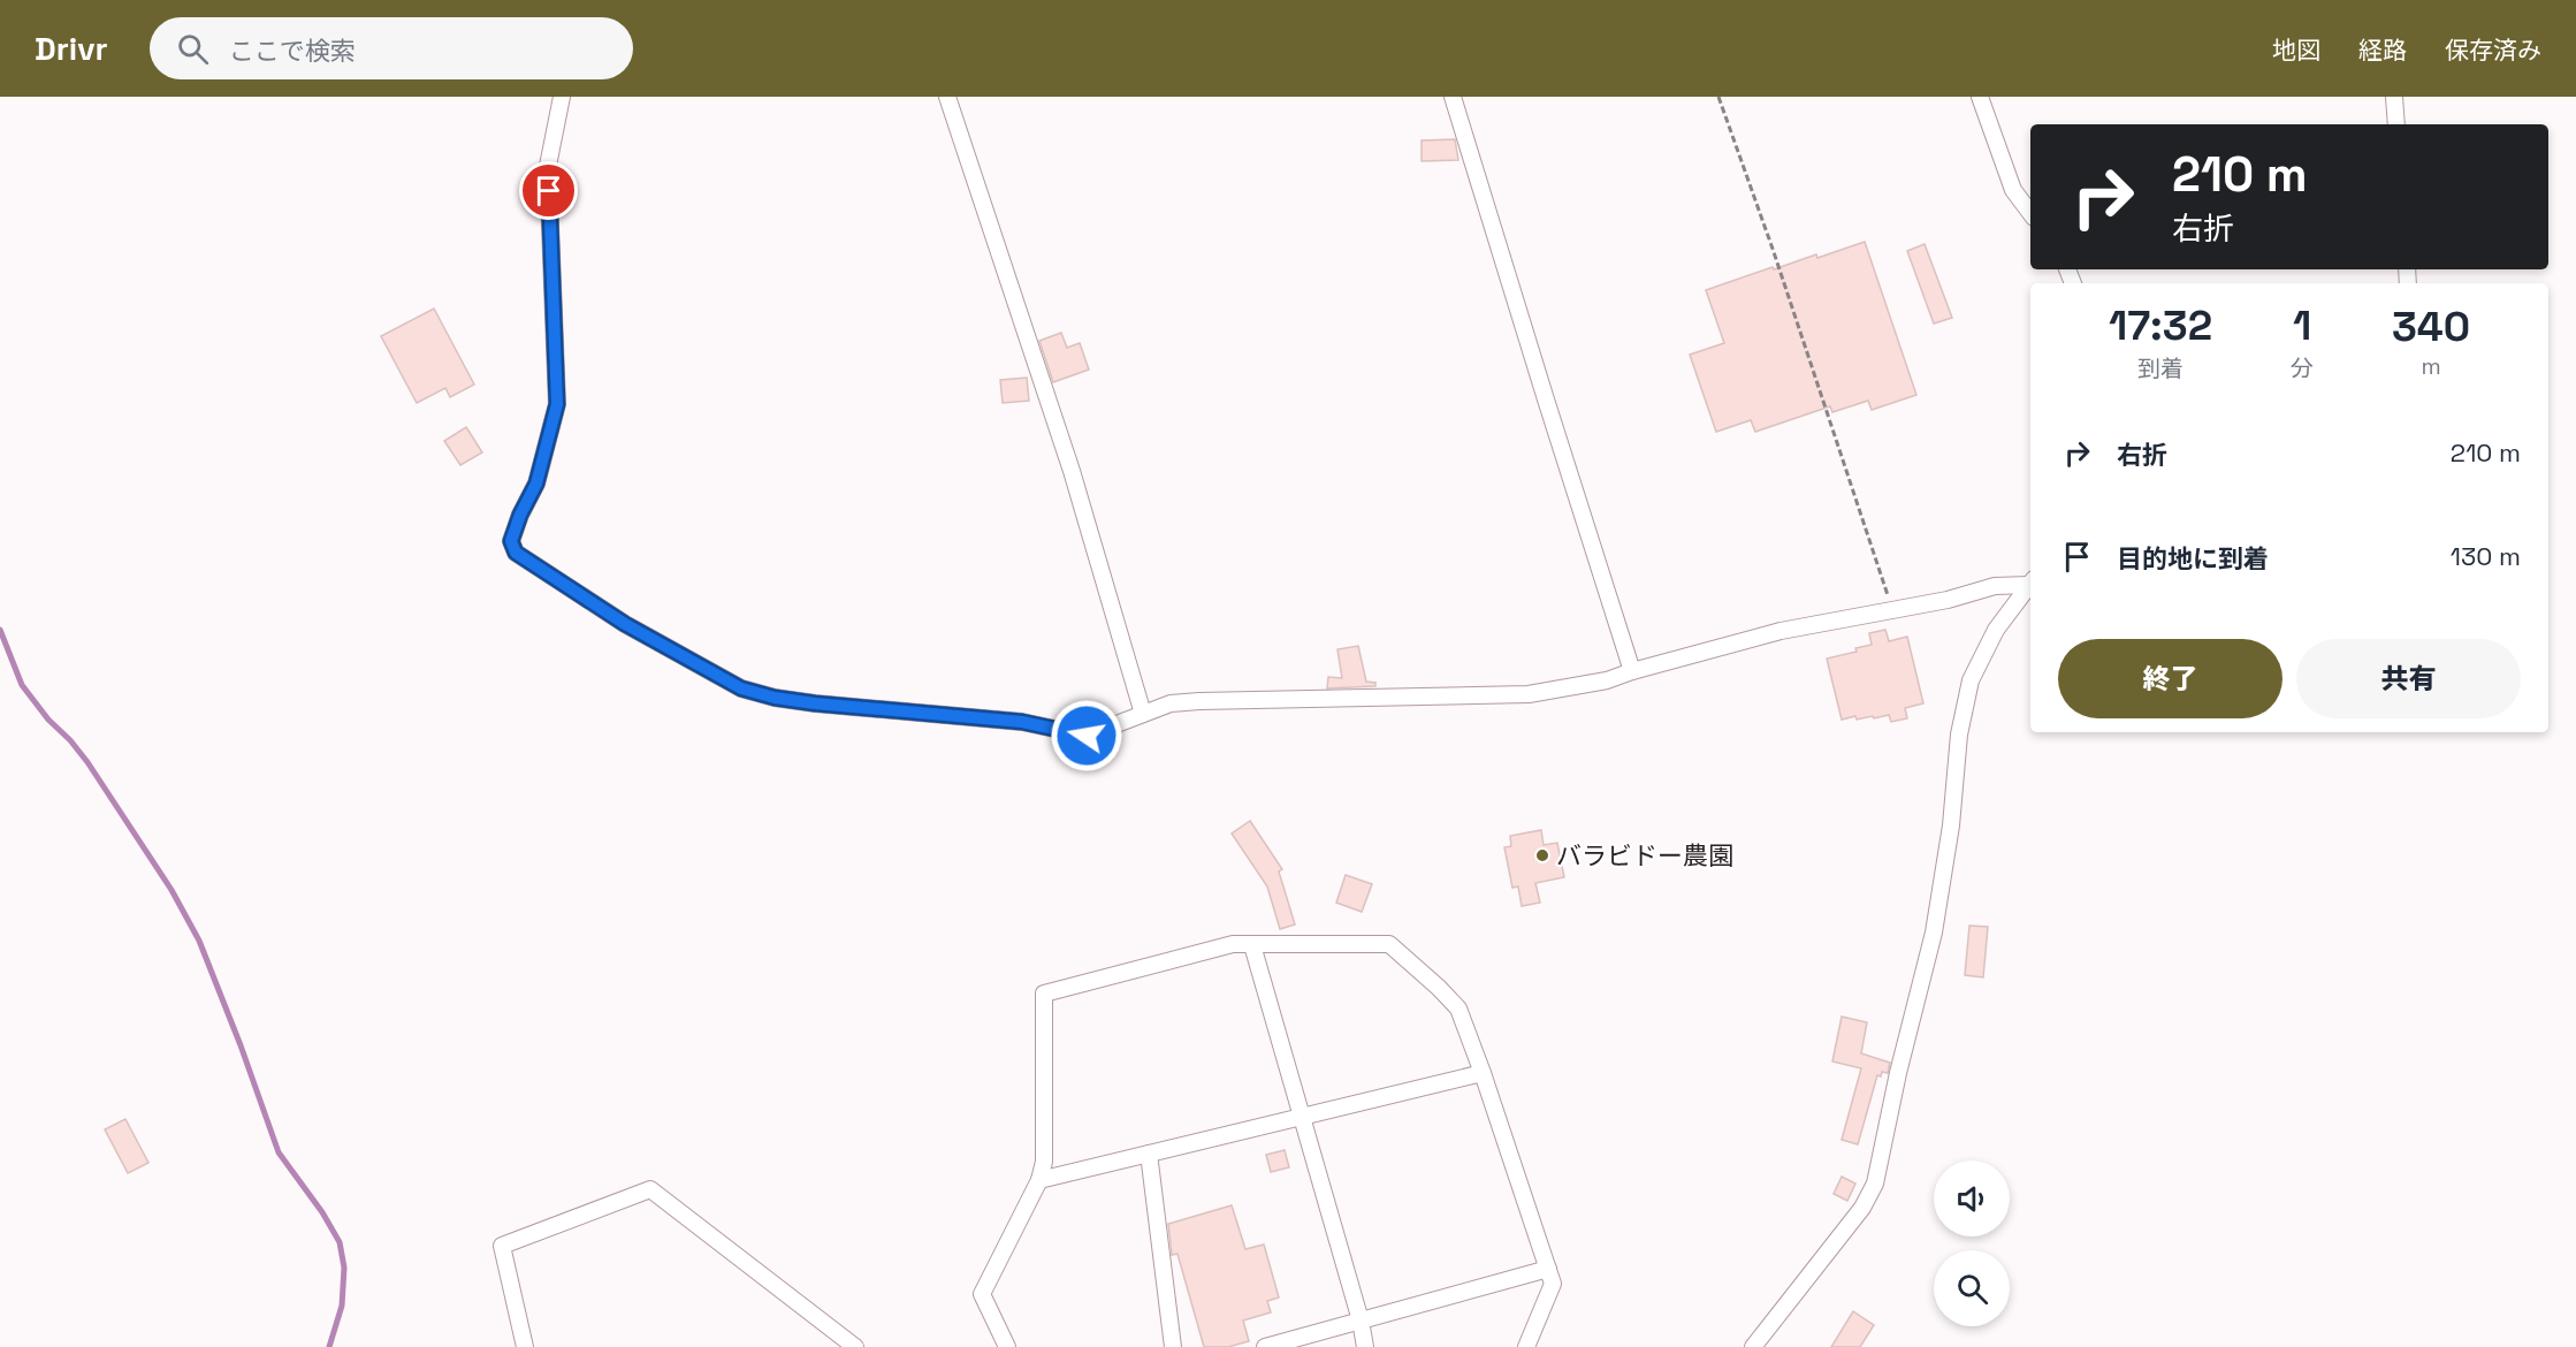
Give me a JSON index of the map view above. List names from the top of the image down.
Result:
{
  "places": ["バラビドー農園"],
  "page": {
    "header": "Drivr",
    "search": "ここで検索",
    "nav": ["地図", "経路", "保存済み"],
    "turn": ["210 m", "右折"],
    "eta": [
      "17:32",
      "到着",
      "1",
      "分",
      "340",
      "m"
    ],
    "list": [
      {
        "name": "右折",
        "value": "210 m"
      },
      {
        "name": "目的地に到着",
        "value": "130 m"
      }
    ],
    "buttons": ["終了", "共有"]
  }
}
